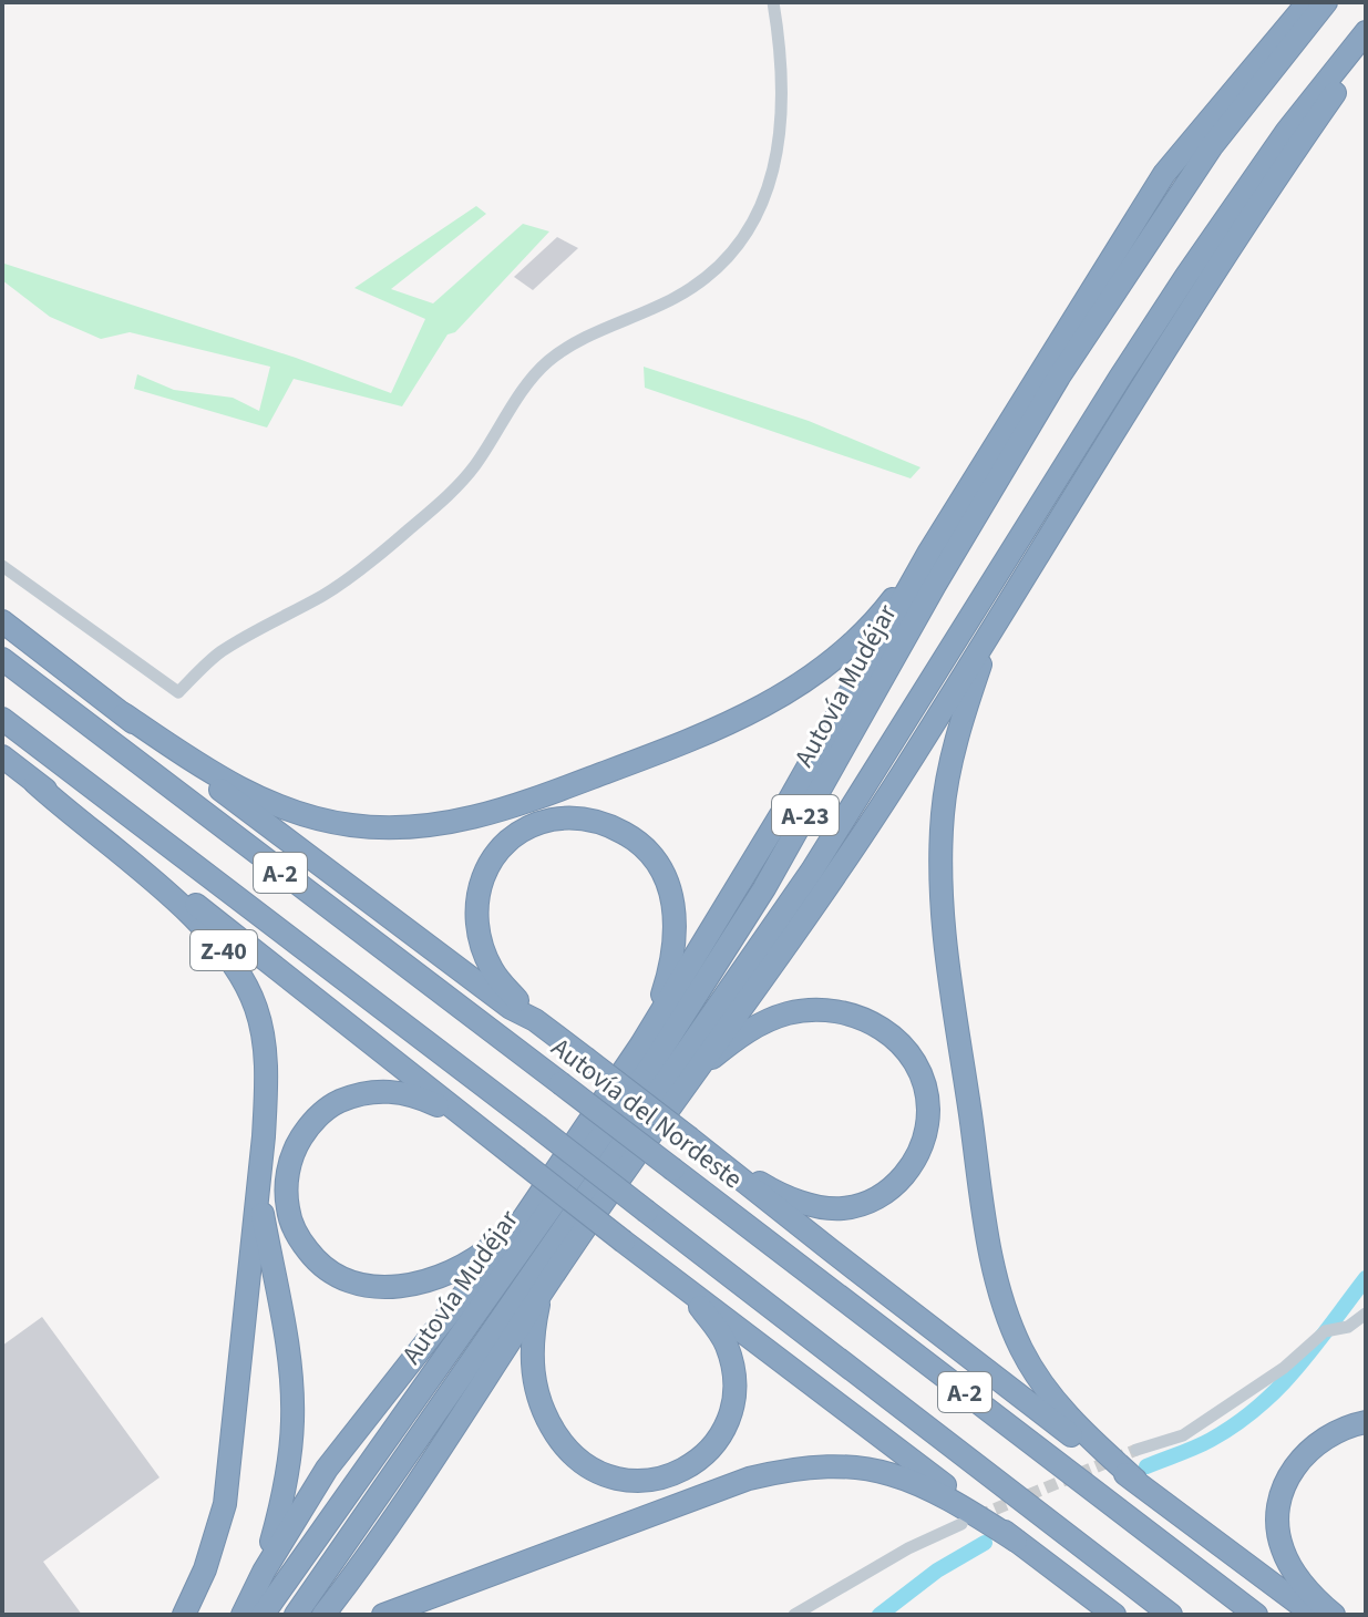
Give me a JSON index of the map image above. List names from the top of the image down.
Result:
{
  "streets": {
    "highway": [
      "Autovía Mudéjar",
      "A-23",
      "A-2",
      "Z-40",
      "Autovía del Nordeste"
    ]
  }
}
